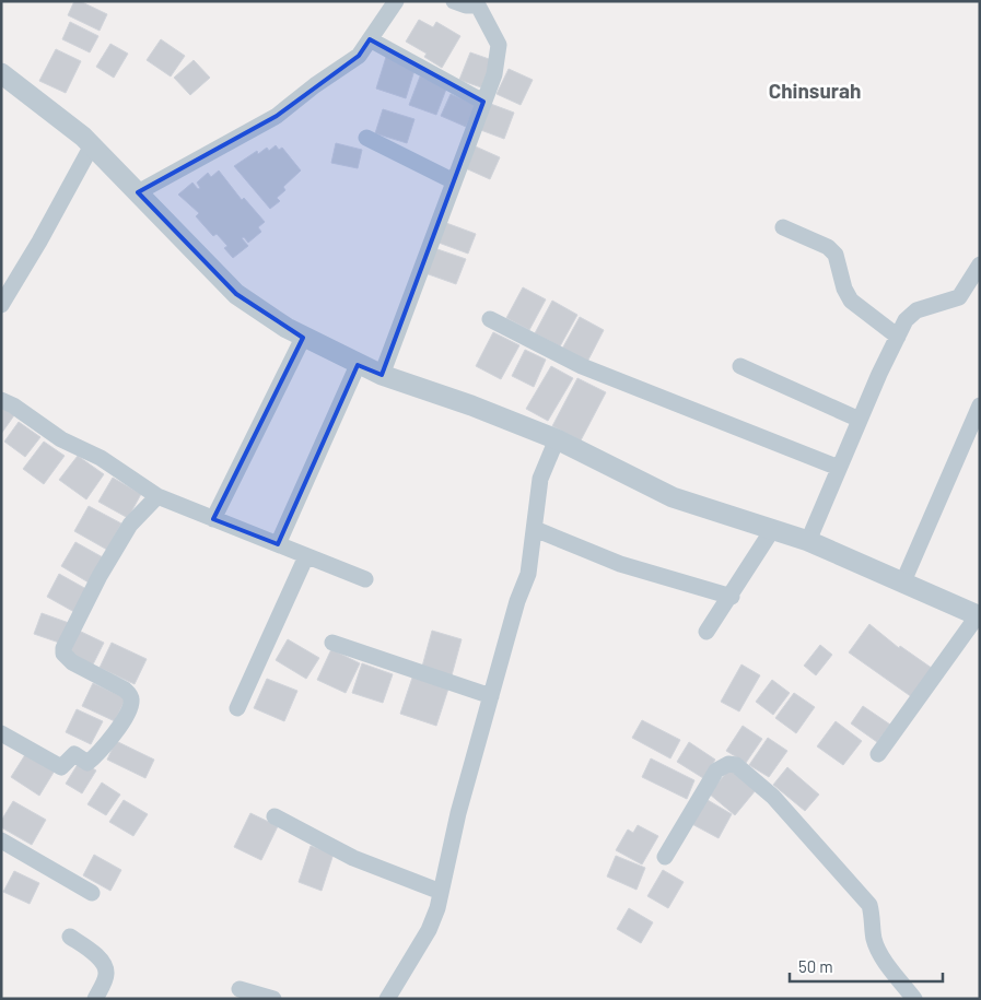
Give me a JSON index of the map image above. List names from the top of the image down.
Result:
{
  "districts": ["Chinsurah"],
  "scale_bar": "50 m"
}
